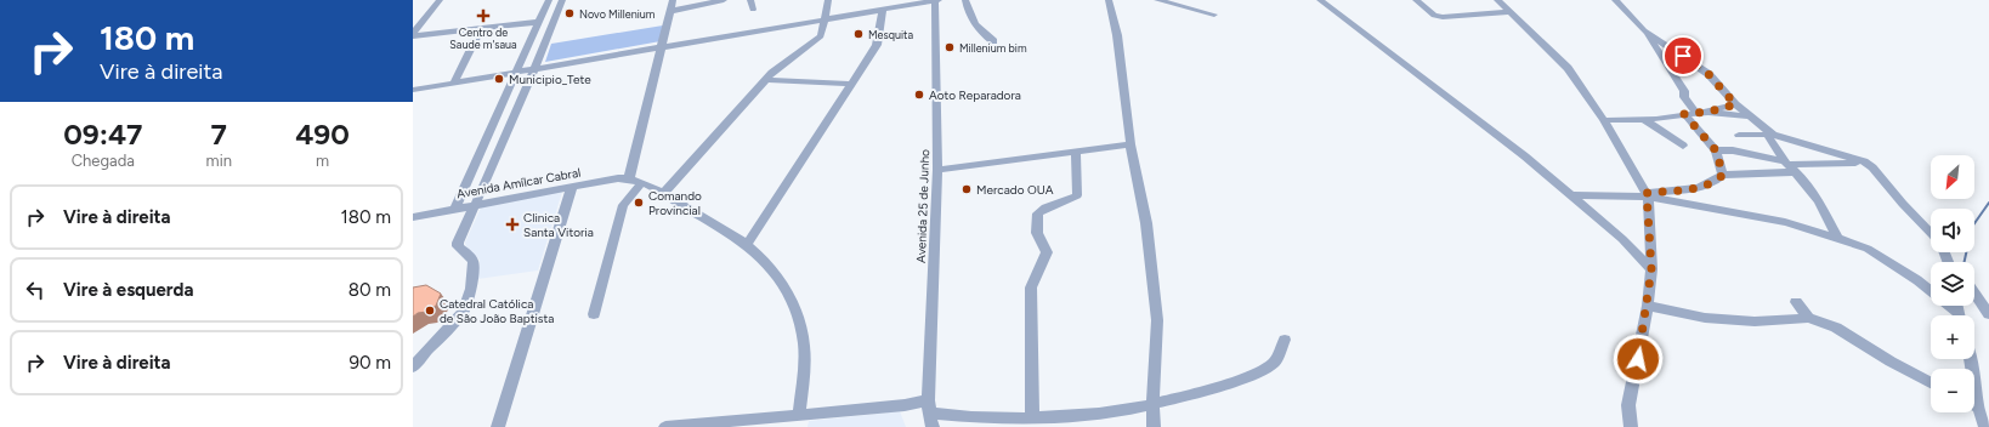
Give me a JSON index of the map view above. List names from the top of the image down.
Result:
{
  "streets": {
    "street": ["Avenida Amílcar Cabral", "Avenida 25 de Junho"]
  },
  "places": {
    "other": [
      "Novo Millenium",
      "Mesquita",
      "Millenium bim",
      "Municipio_Tete",
      "Aoto Reparadora",
      "Mercado OUA",
      "Comando Provincial",
      "Catedral Católica de São João Baptista"
    ],
    "health": ["Centro de Saude m'saua", "Clinica Santa Vitoria"]
  },
  "north": "bottom left",
  "page": {
    "turn": ["180 m", "Vire à direita"],
    "eta": [
      "09:47",
      "Chegada",
      "7",
      "min",
      "490",
      "m"
    ],
    "map_buttons": ["+", "−"],
    "list": [
      {
        "name": "Vire à direita",
        "value": "180 m"
      },
      {
        "name": "Vire à esquerda",
        "value": "80 m"
      },
      {
        "name": "Vire à direita",
        "value": "90 m"
      }
    ]
  }
}
